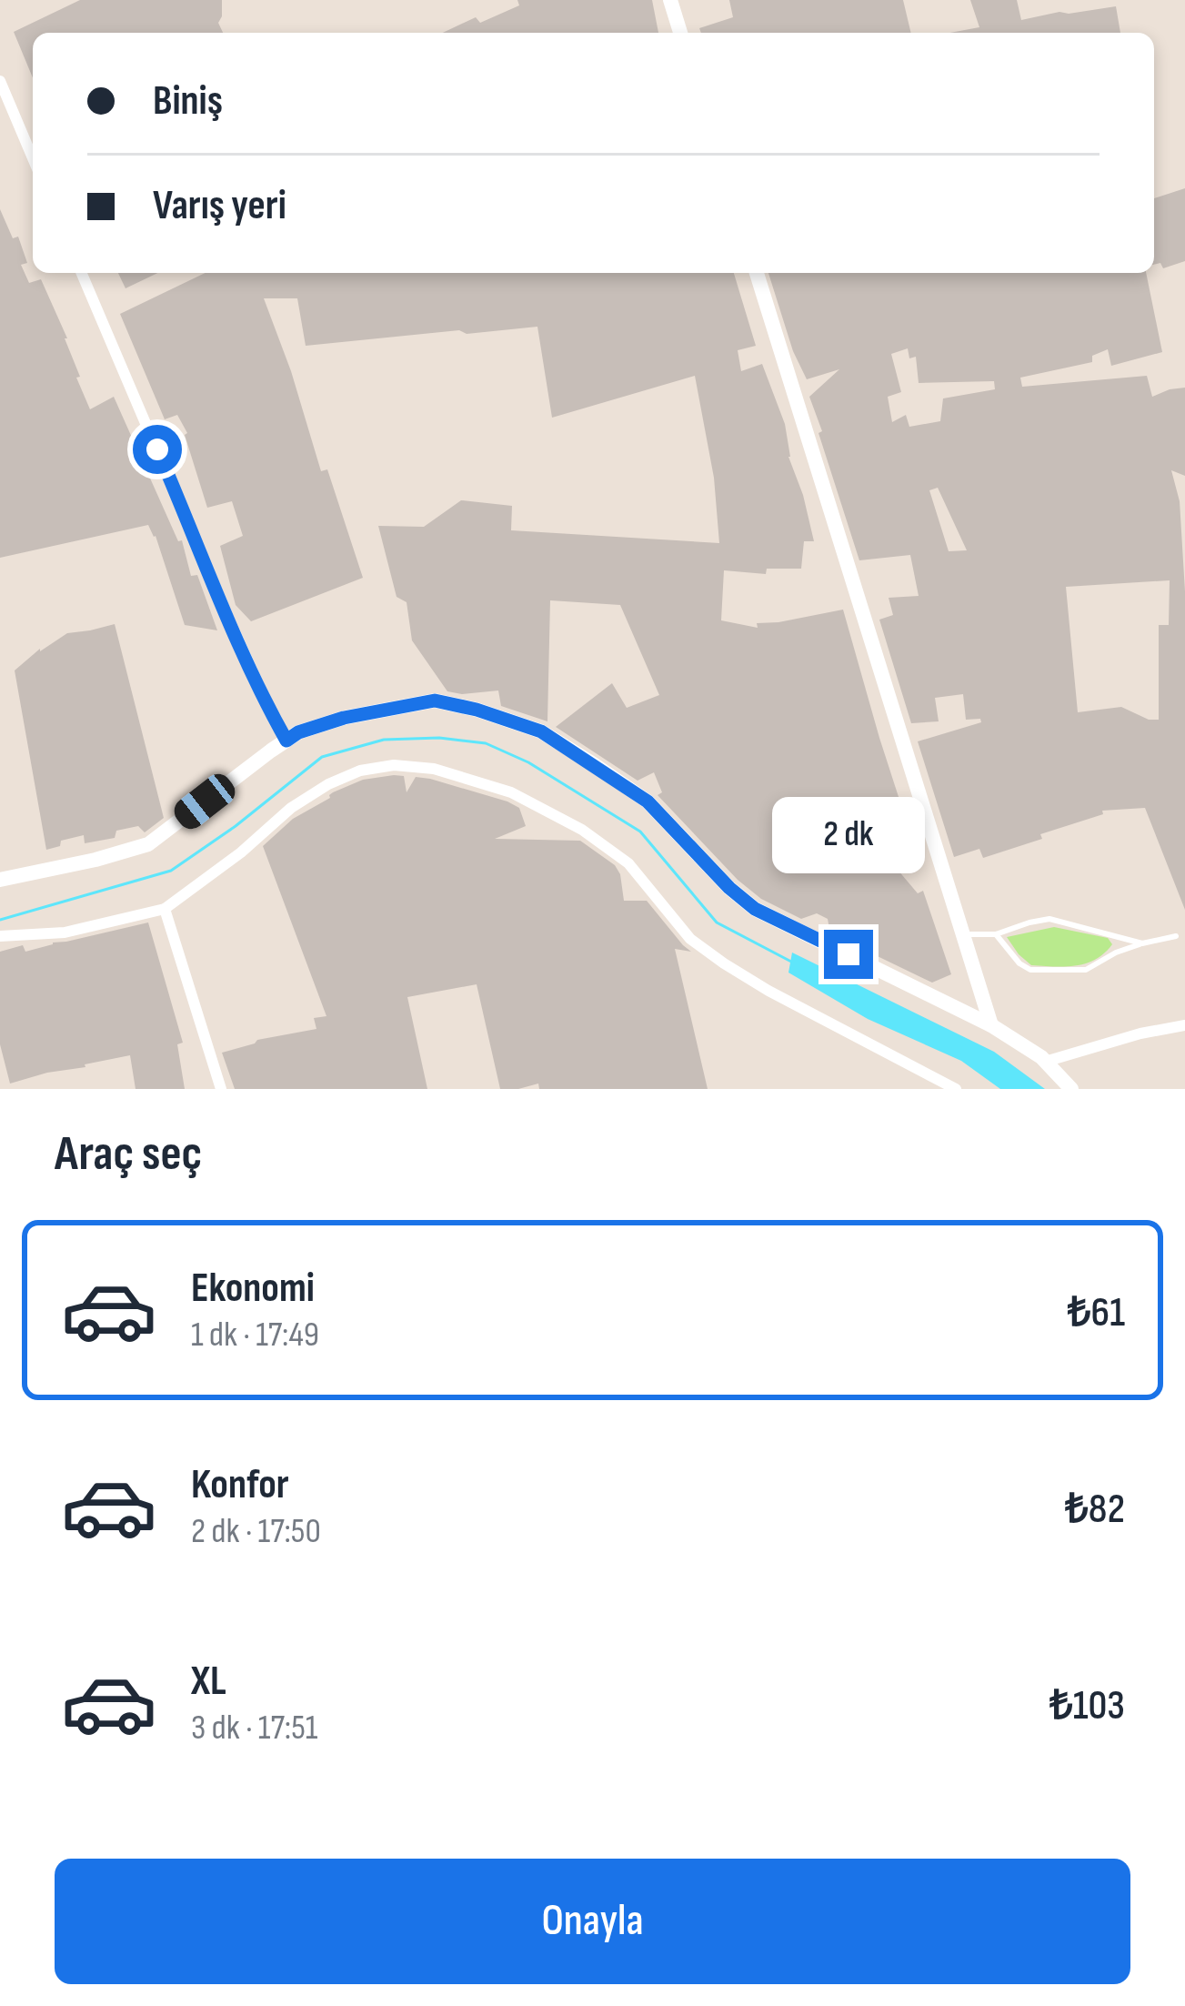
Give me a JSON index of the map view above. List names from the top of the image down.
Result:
{
  "page": {
    "banner": ["Biniş", "Varış yeri"],
    "bubble": "2 dk",
    "heading": "Araç seç",
    "list": [
      {
        "name": "Ekonomi",
        "note": "1 dk · 17:49",
        "value": "₺61"
      },
      {
        "name": "Konfor",
        "note": "2 dk · 17:50",
        "value": "₺82"
      },
      {
        "name": "XL",
        "note": "3 dk · 17:51",
        "value": "₺103"
      }
    ],
    "buttons": "Onayla"
  }
}
